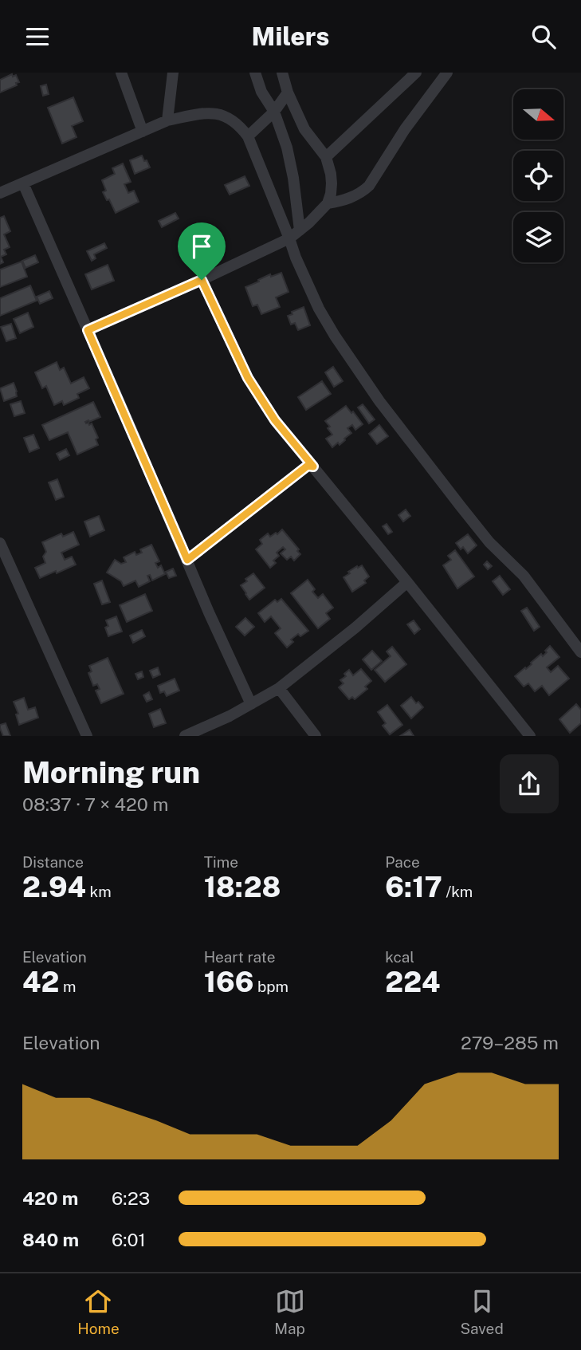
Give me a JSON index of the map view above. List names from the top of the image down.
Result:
{
  "north": "right",
  "page": {
    "header": "Milers",
    "heading": ["Morning run", "08:37 · 7 × 420 m"],
    "stats": [
      ["Distance", "2.94 km"],
      ["Time", "18:28"],
      ["Pace", "6:17 /km"],
      ["Elevation", "42 m"],
      ["Heart rate", "166 bpm"],
      ["kcal", "224"]
    ],
    "chart": ["Elevation", "279–285 m"],
    "list": [
      {
        "name": "420 m",
        "note": "6:23"
      },
      {
        "name": "840 m",
        "note": "6:01"
      }
    ],
    "tabs": ["Home", "Map", "Saved"]
  }
}
